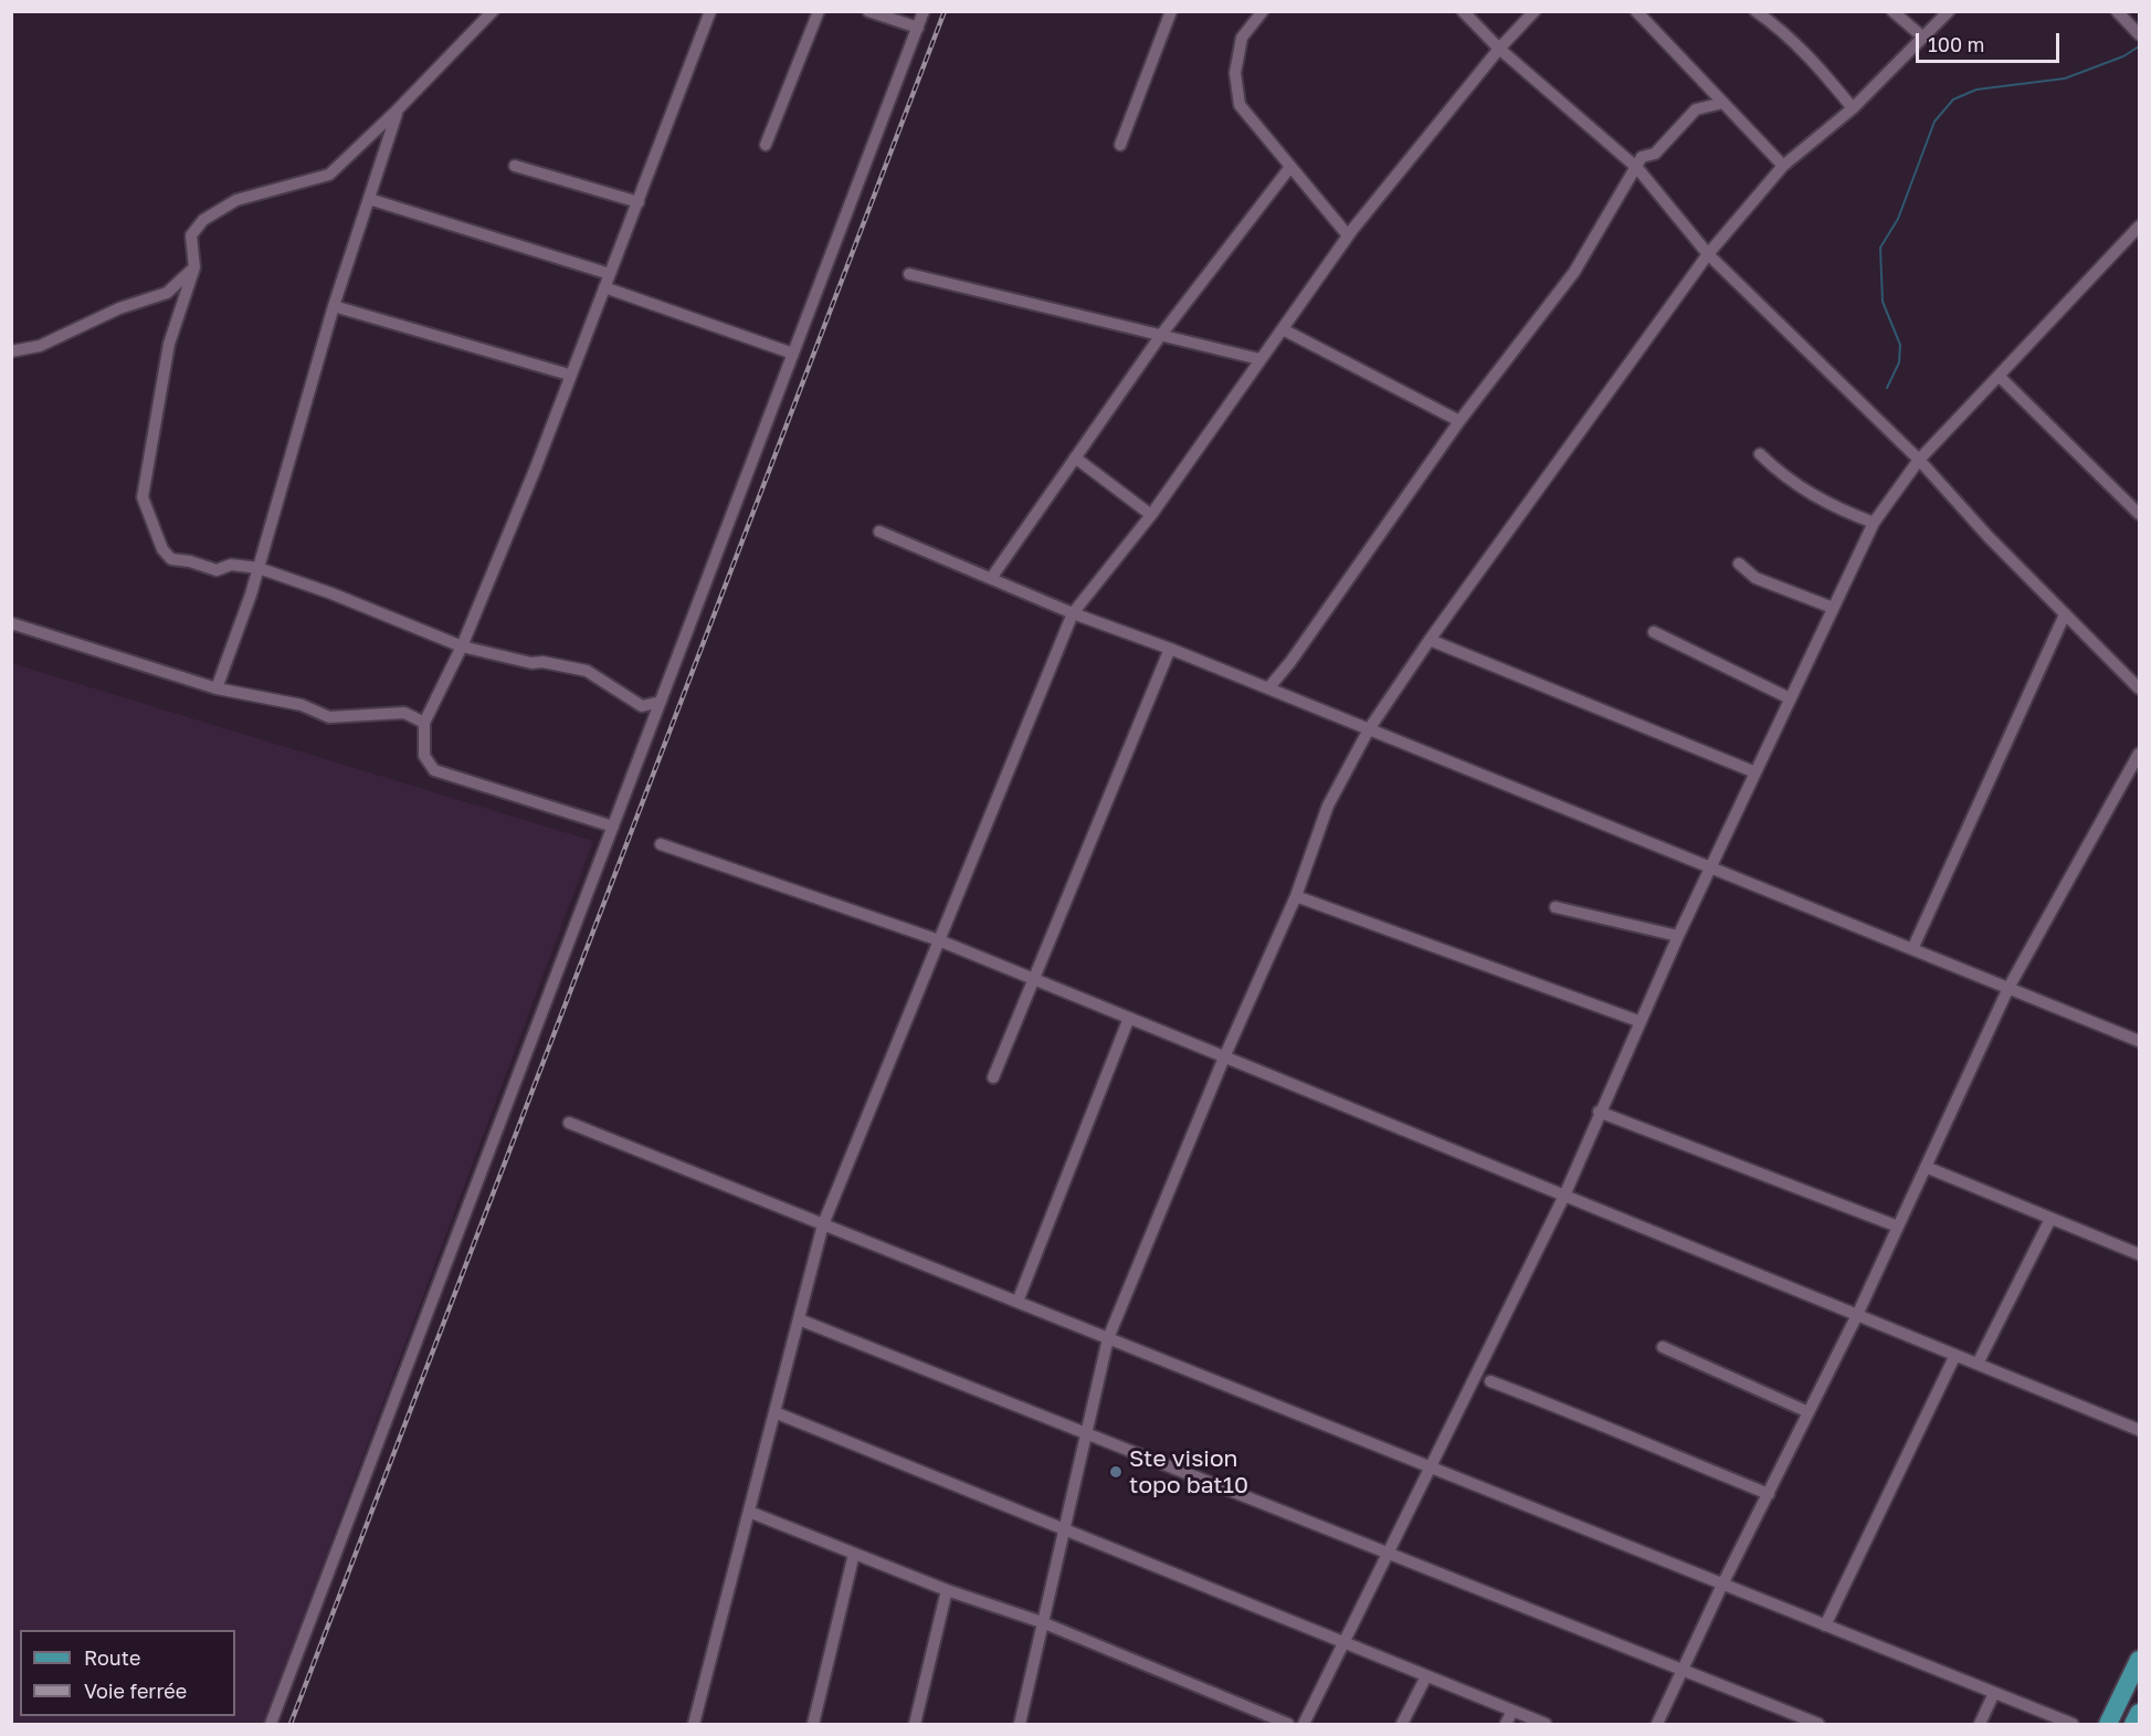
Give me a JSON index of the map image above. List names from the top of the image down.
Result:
{
  "places": ["Ste vision topo bat10"],
  "legend": ["Route", "Voie ferrée"],
  "scale_bar": "100 m"
}
